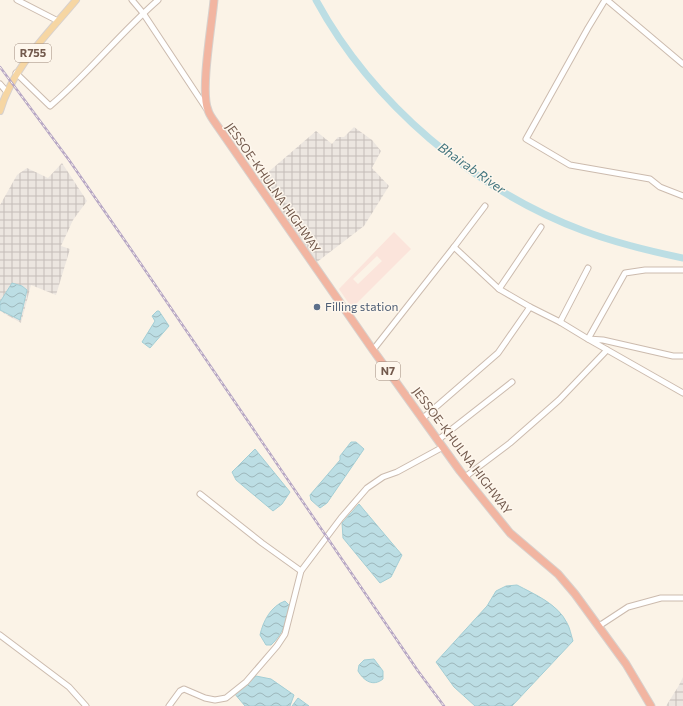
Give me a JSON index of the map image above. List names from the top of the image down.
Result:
{
  "streets": {
    "highway": ["JESSOE-KHULNA HIGHWAY", "N7"],
    "main road": ["R755"]
  },
  "water": ["Bhairab River"],
  "places": ["Filling station"]
}
